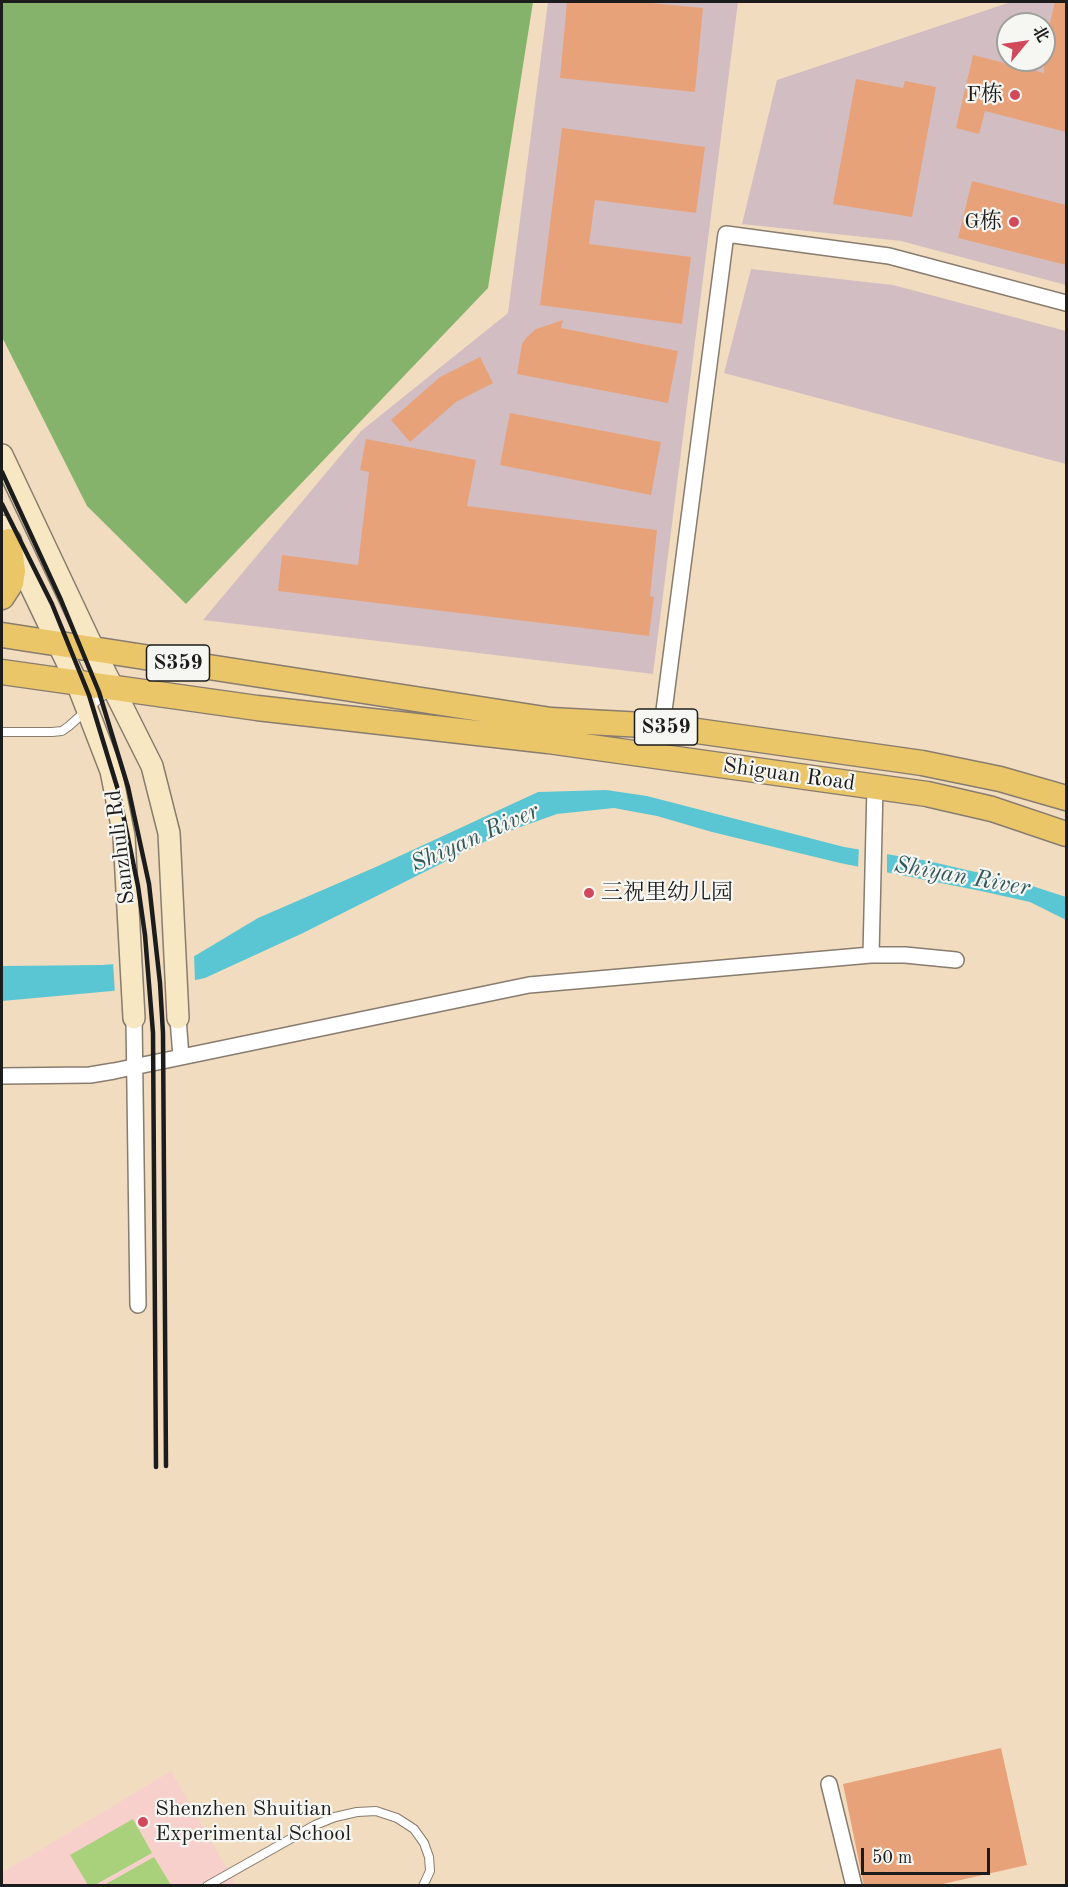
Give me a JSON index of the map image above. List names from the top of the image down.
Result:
{
  "streets": {
    "main road": ["S359", "Shiguan Road"],
    "street": ["Sanzhuli Rd"]
  },
  "crossings": [
    ["S359", "Shiguan Road"],
    ["S359", "Sanzhuli Rd"],
    ["Shiguan Road", "Sanzhuli Rd"]
  ],
  "water": ["Shiyan River"],
  "places": [
    "F栋",
    "G栋",
    "三祝里幼儿园",
    "Shenzhen Shuitian Experimental School"
  ],
  "scale_bar": "50 m",
  "north": "top right"
}
